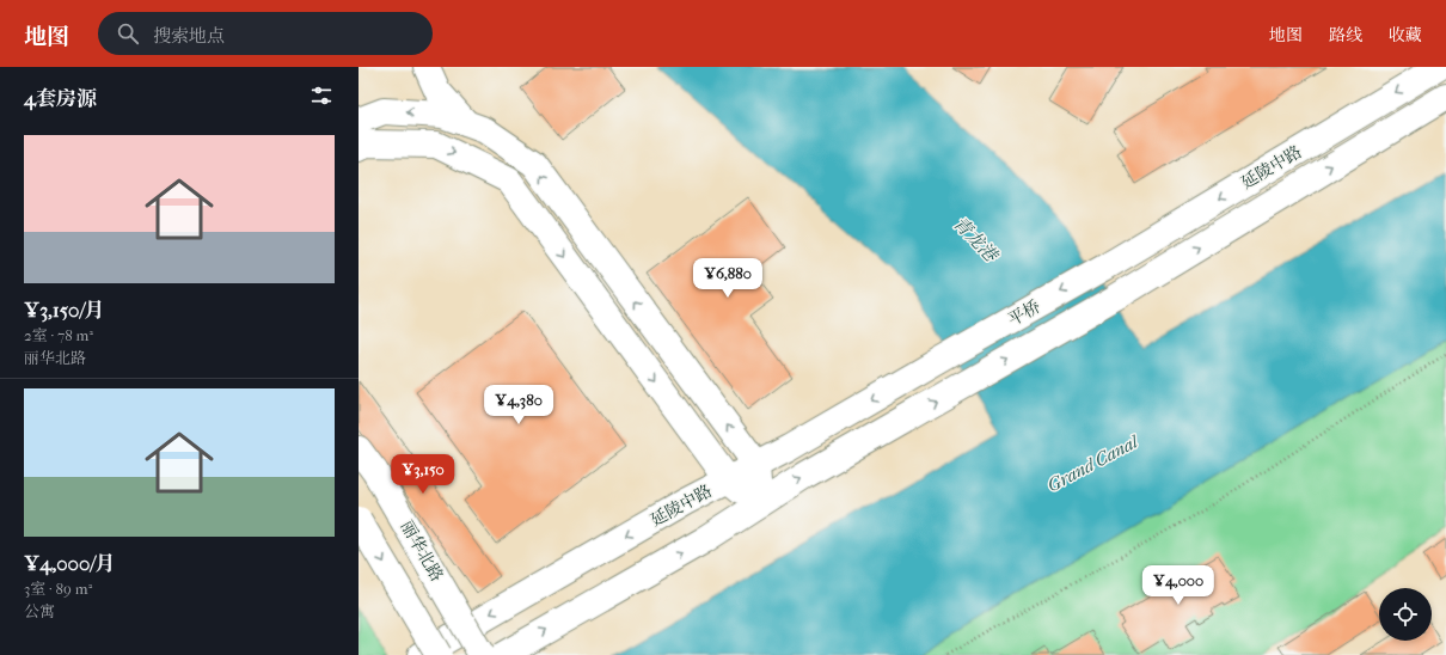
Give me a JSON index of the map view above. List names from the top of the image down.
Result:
{
  "streets": {
    "main road": ["延陵中路", "平桥", "丽华北路"]
  },
  "crossings": [
    ["延陵中路", "平桥"]
  ],
  "water": ["青龙港", "Grand Canal"],
  "page": {
    "header": "地图",
    "search": "搜索地点",
    "nav": ["地图", "路线", "收藏"],
    "heading": "4套房源",
    "list": [
      {
        "name": "¥3,150/月",
        "note": "2室 · 78 m² · 丽华北路"
      },
      {
        "name": "¥4,000/月",
        "note": "3室 · 89 m² · 公寓"
      }
    ],
    "price": [
      "¥6,880",
      "¥4,380",
      "¥3,150",
      "¥4,000"
    ]
  }
}
